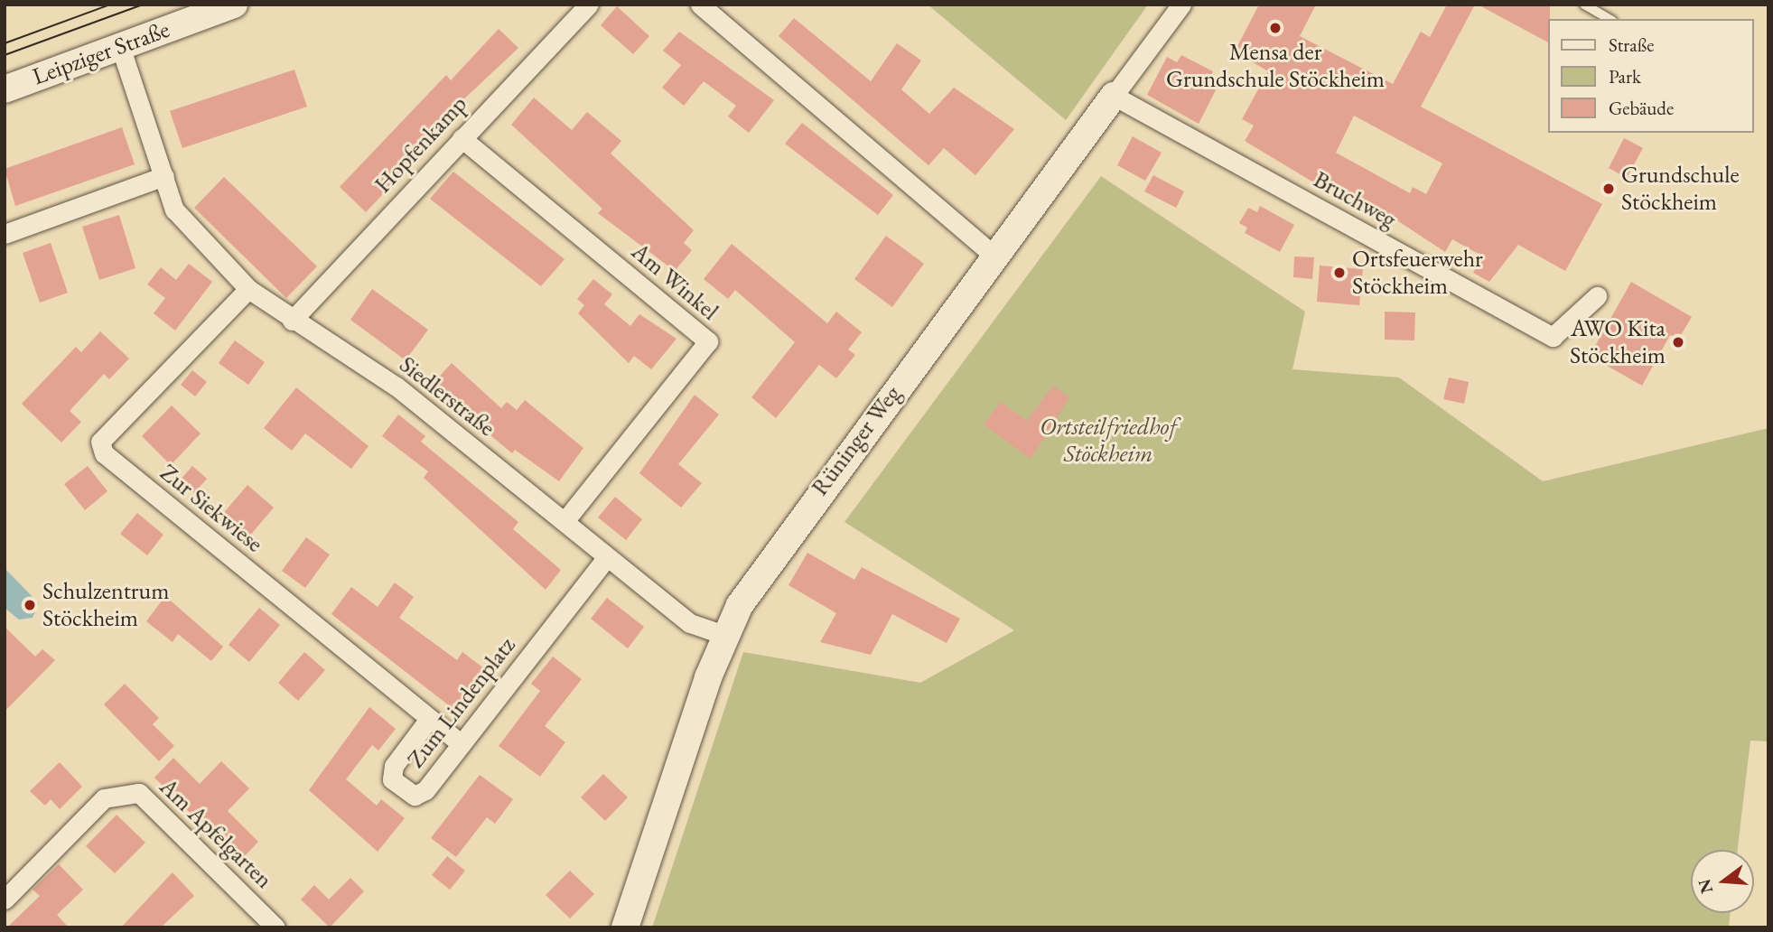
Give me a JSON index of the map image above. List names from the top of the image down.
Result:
{
  "streets": {
    "street": [
      "Leipziger Straße",
      "Hopfenkamp",
      "Bruchweg",
      "Am Winkel",
      "Siedlerstraße",
      "Rüninger Weg",
      "Zur Siekwiese",
      "Zum Lindenplatz",
      "Am Apfelgarten"
    ]
  },
  "crossings": [
    ["Leipziger Straße", "Siedlerstraße"],
    ["Hopfenkamp", "Am Winkel"],
    ["Hopfenkamp", "Siedlerstraße"],
    ["Bruchweg", "Rüninger Weg"],
    ["Am Winkel", "Siedlerstraße"],
    ["Siedlerstraße", "Rüninger Weg"],
    ["Siedlerstraße", "Zur Siekwiese"],
    ["Siedlerstraße", "Zum Lindenplatz"],
    ["Zur Siekwiese", "Zum Lindenplatz"]
  ],
  "parks": ["Ortsteilfriedhof Stöckheim"],
  "places": [
    "Mensa der Grundschule Stöckheim",
    "Grundschule Stöckheim",
    "Ortsfeuerwehr Stöckheim",
    "AWO Kita Stöckheim",
    "Schulzentrum Stöckheim"
  ],
  "legend": ["Straße", "Park", "Gebäude"],
  "north": "left"
}
